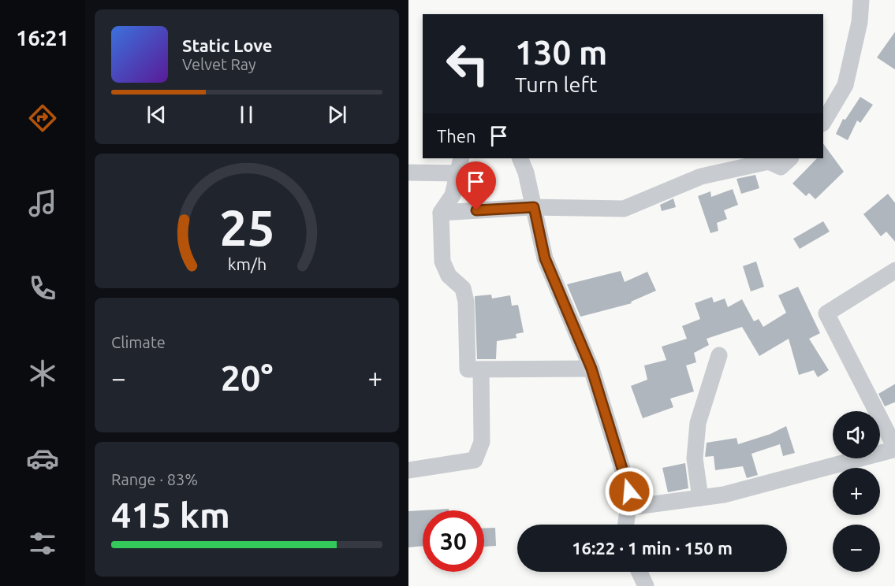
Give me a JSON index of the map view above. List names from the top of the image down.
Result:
{
  "page": {
    "tabs": "16:21",
    "turn": ["130 m", "Turn left"],
    "song": ["Static Love", "Velvet Ray"],
    "then": "Then",
    "tile": [
      "Climate",
      ["Range · 83%", "415 km"]
    ],
    "heat": ["−", "20°", "+"],
    "map_buttons": ["+", "−"],
    "limit": "30",
    "trip": "16:22 · 1 min · 150 m",
    "gauge": ["25", "km/h"]
  }
}
